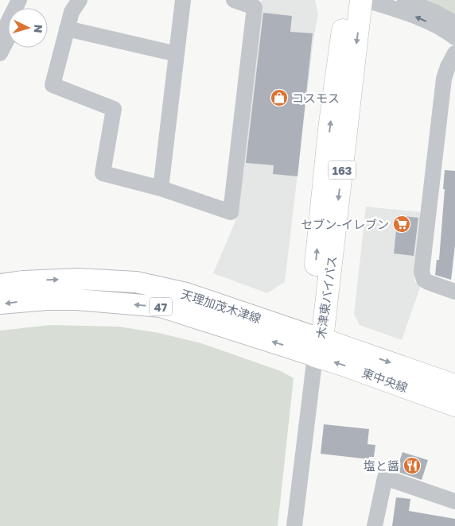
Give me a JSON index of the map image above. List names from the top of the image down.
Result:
{
  "streets": {
    "highway": ["163", "木津東バイパス", "東中央線"],
    "main road": ["天理加茂木津線", "47"]
  },
  "crossings": [
    ["木津東バイパス", "天理加茂木津線"],
    ["木津東バイパス", "東中央線"],
    ["天理加茂木津線", "東中央線"]
  ],
  "places": {
    "shop": ["コスモス"],
    "supermarket": ["セブン-イレブン"],
    "restaurant": ["塩と醤"]
  },
  "north": "right"
}
